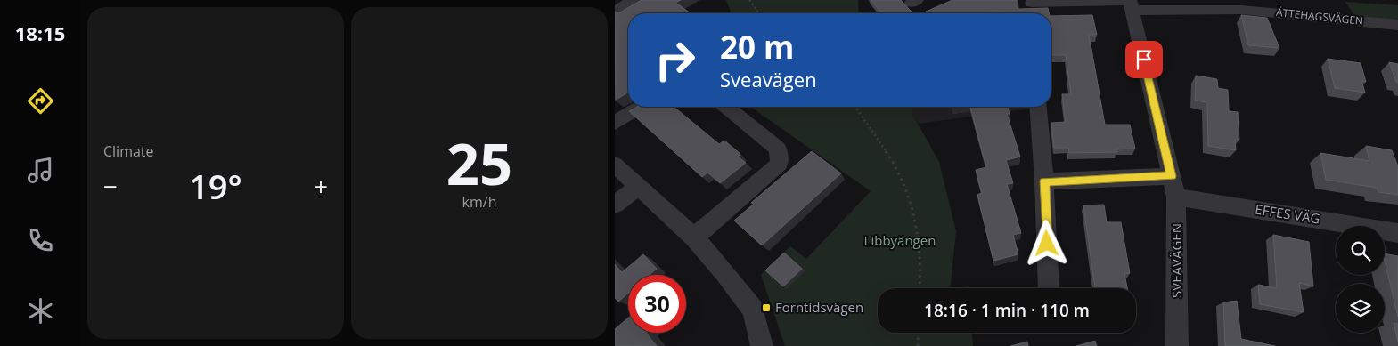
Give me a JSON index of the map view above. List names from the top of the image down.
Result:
{
  "streets": {
    "street": ["ÄTTEHAGSVÄGEN", "EFFES VÄG", "SVEAVÄGEN"]
  },
  "crossings": [
    ["ÄTTEHAGSVÄGEN", "SVEAVÄGEN"],
    ["EFFES VÄG", "SVEAVÄGEN"]
  ],
  "parks": ["Libbyängen"],
  "places": {
    "transit": ["Forntidsvägen"]
  },
  "page": {
    "tabs": "18:15",
    "tile": [
      "Climate",
      ["25", "km/h"]
    ],
    "turn": ["20 m", "Sveavägen"],
    "heat": ["−", "19°", "+"],
    "limit": "30",
    "trip": "18:16 · 1 min · 110 m"
  }
}
